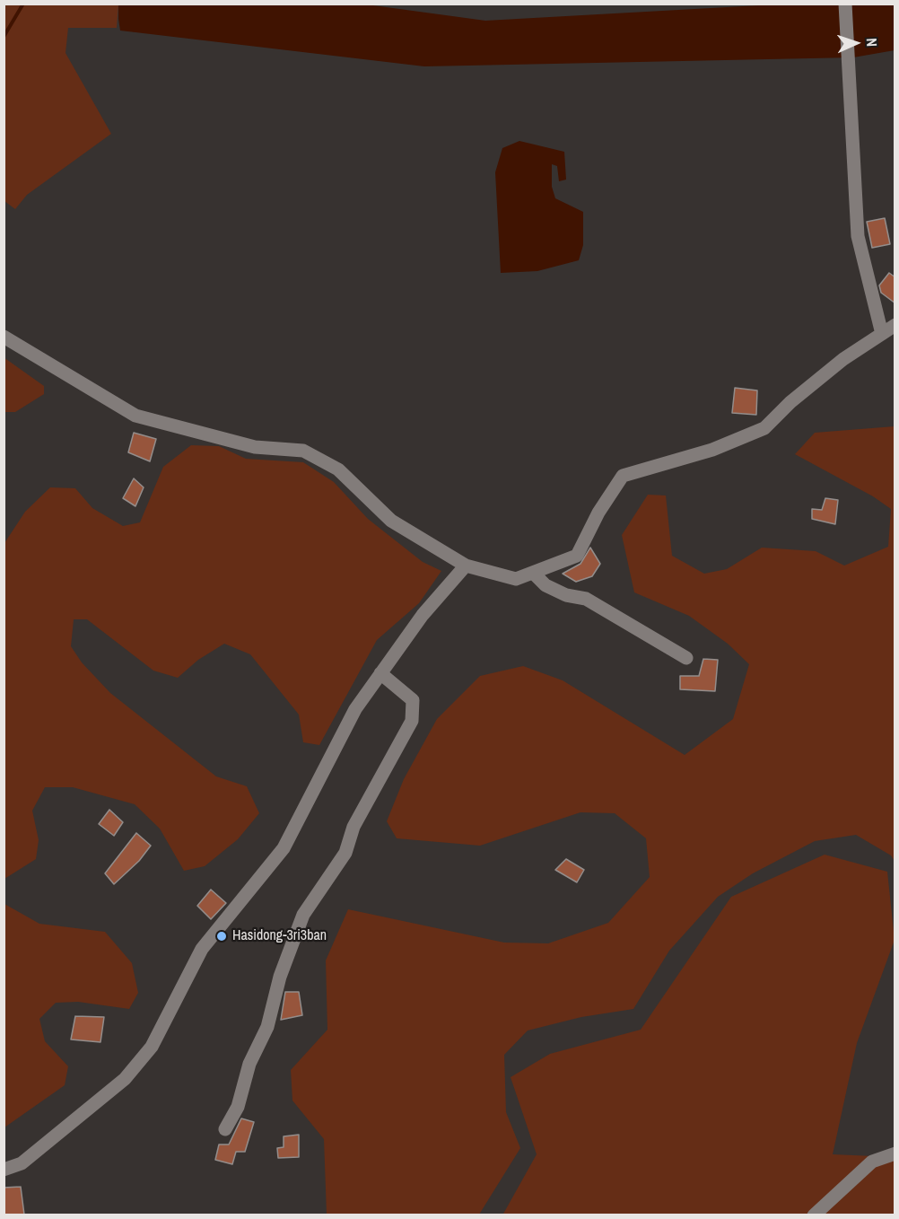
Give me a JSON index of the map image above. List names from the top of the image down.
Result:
{
  "places": ["Hasidong-3ri3ban"],
  "north": "right"
}
